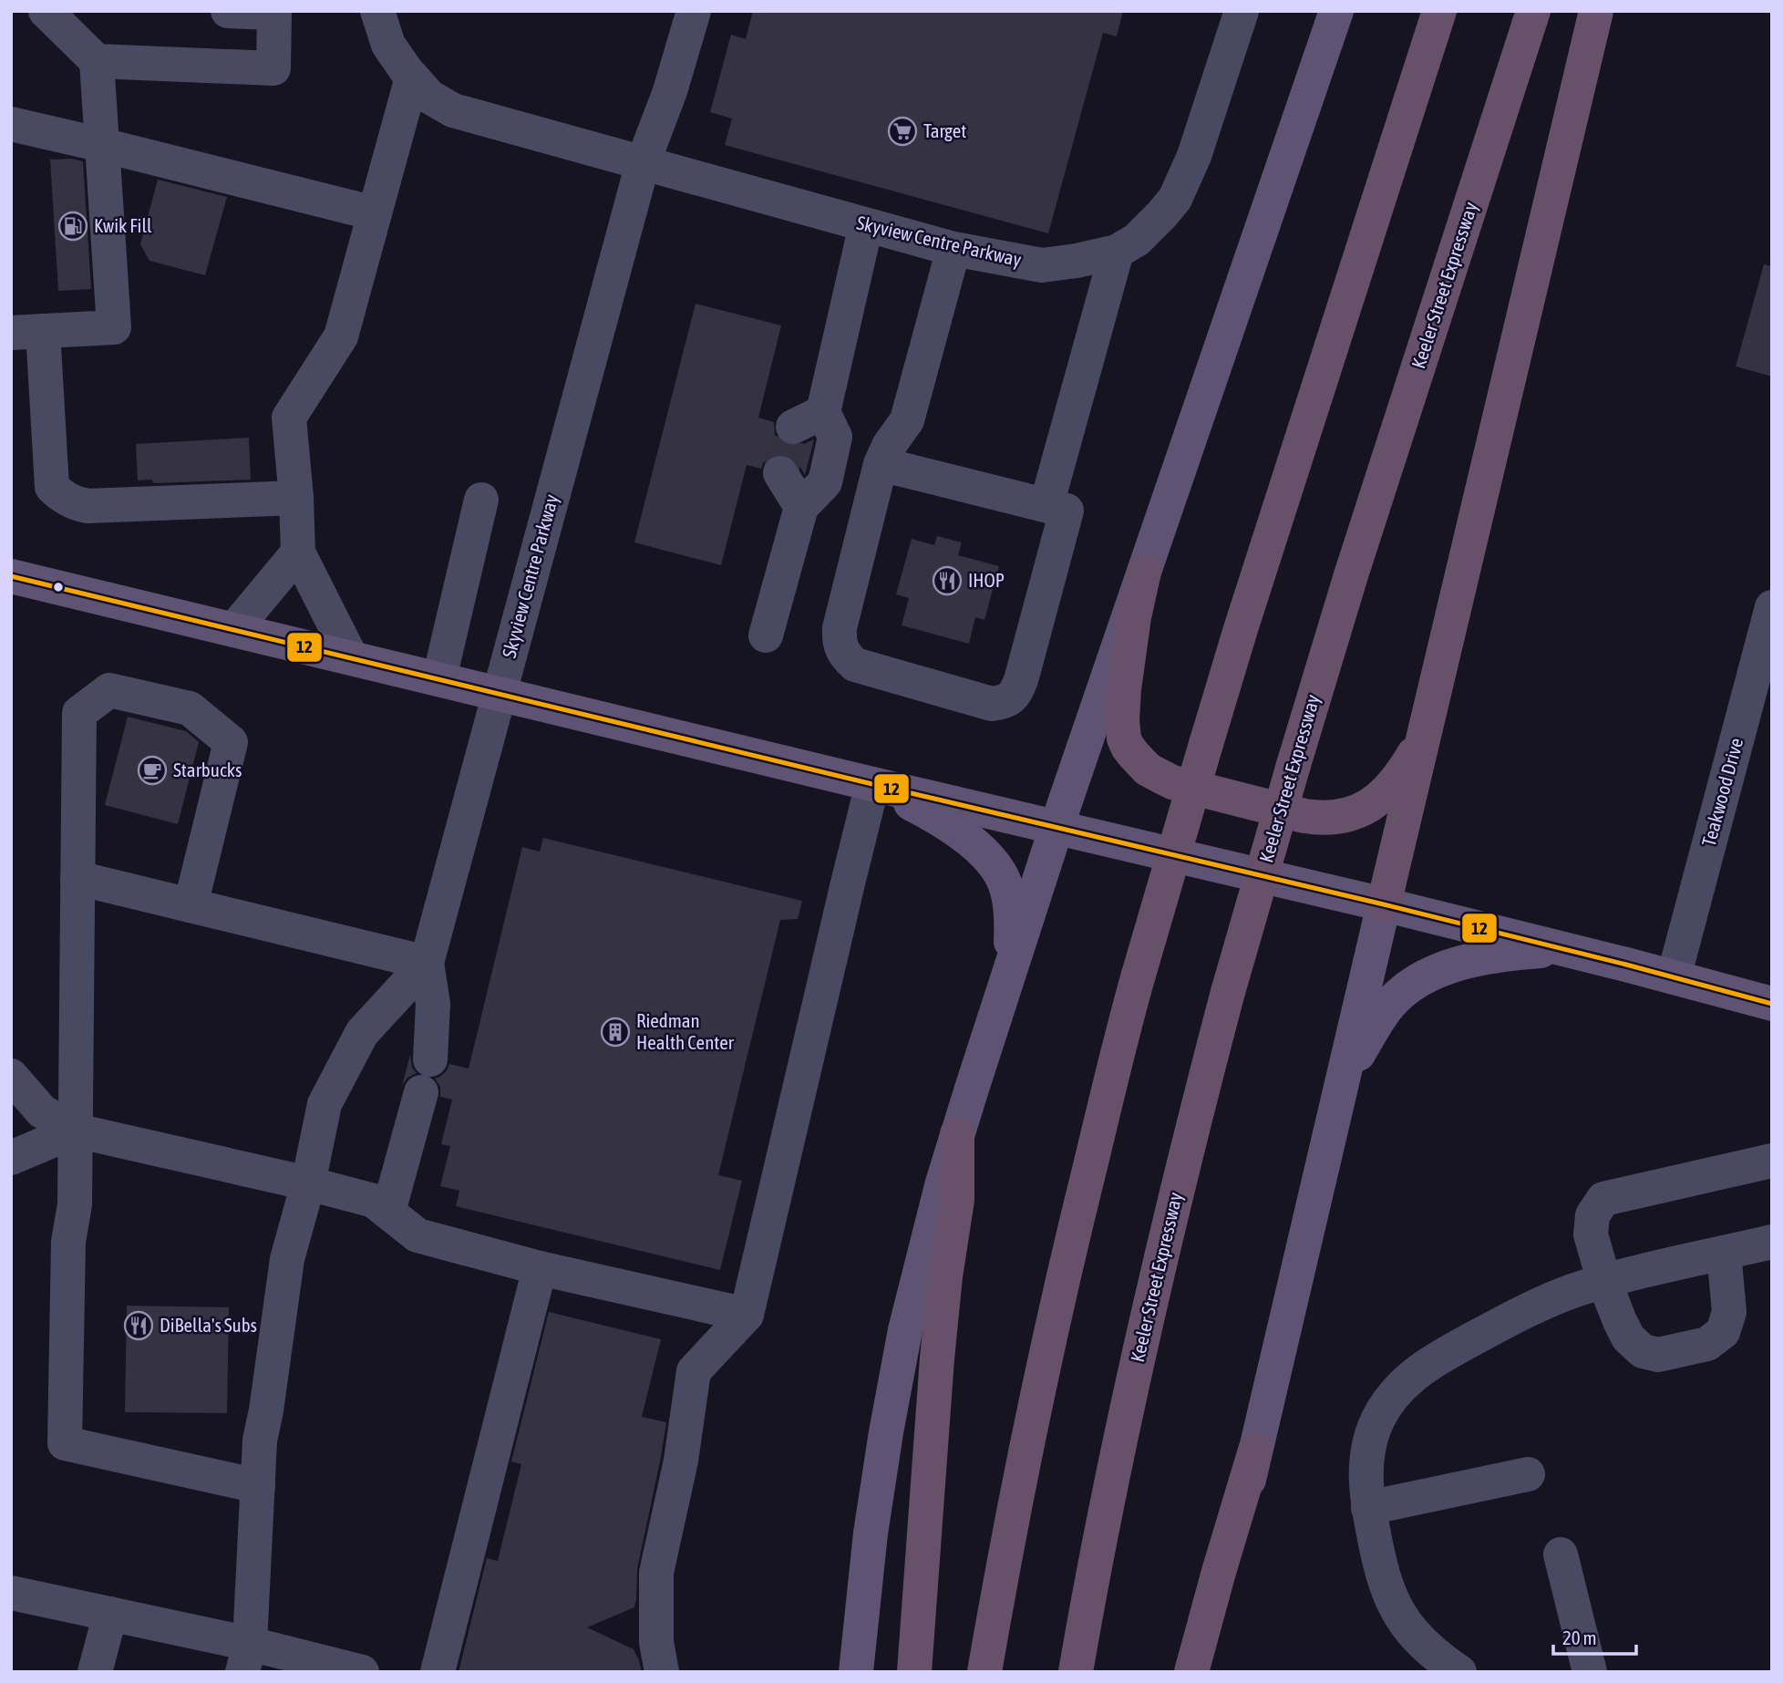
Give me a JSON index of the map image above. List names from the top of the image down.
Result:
{
  "streets": {
    "highway": ["Keeler Street Expressway"],
    "street": ["Skyview Centre Parkway", "Teakwood Drive"]
  },
  "places": {
    "supermarket": ["Target"],
    "fuel station": ["Kwik Fill"],
    "restaurant": ["IHOP", "DiBella's Subs"],
    "cafe": ["Starbucks"],
    "building": ["Riedman Health Center"]
  },
  "lines": ["transit line 12"],
  "scale_bar": "20 m"
}
